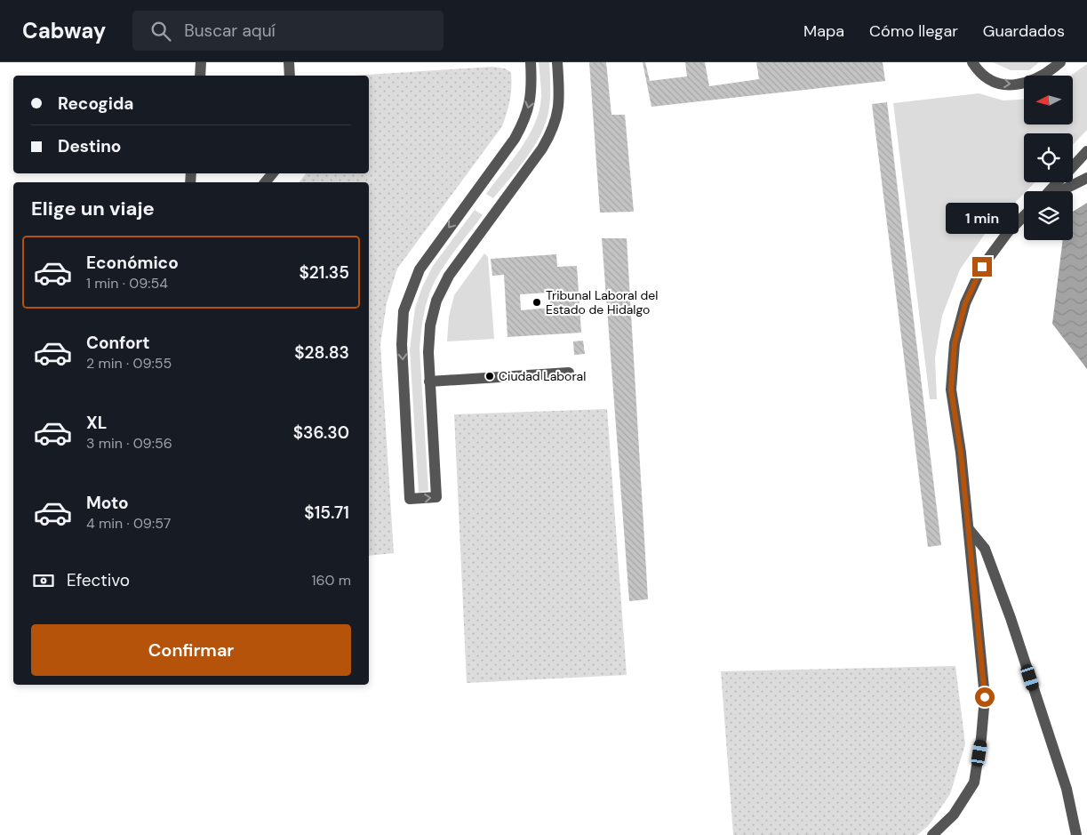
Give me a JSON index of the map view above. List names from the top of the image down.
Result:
{
  "places": ["Tribunal Laboral del Estado de Hidalgo", "Ciudad Laboral"],
  "north": "left",
  "page": {
    "header": "Cabway",
    "search": "Buscar aquí",
    "nav": ["Mapa", "Cómo llegar", "Guardados"],
    "banner": ["Recogida", "Destino"],
    "heading": "Elige un viaje",
    "bubble": "1 min",
    "list": [
      {
        "name": "Económico",
        "note": "1 min · 09:54",
        "value": "$21.35"
      },
      {
        "name": "Confort",
        "note": "2 min · 09:55",
        "value": "$28.83"
      },
      {
        "name": "XL",
        "note": "3 min · 09:56",
        "value": "$36.30"
      },
      {
        "name": "Moto",
        "note": "4 min · 09:57",
        "value": "$15.71"
      }
    ],
    "pay": ["Efectivo", "160 m"],
    "buttons": "Confirmar"
  }
}
